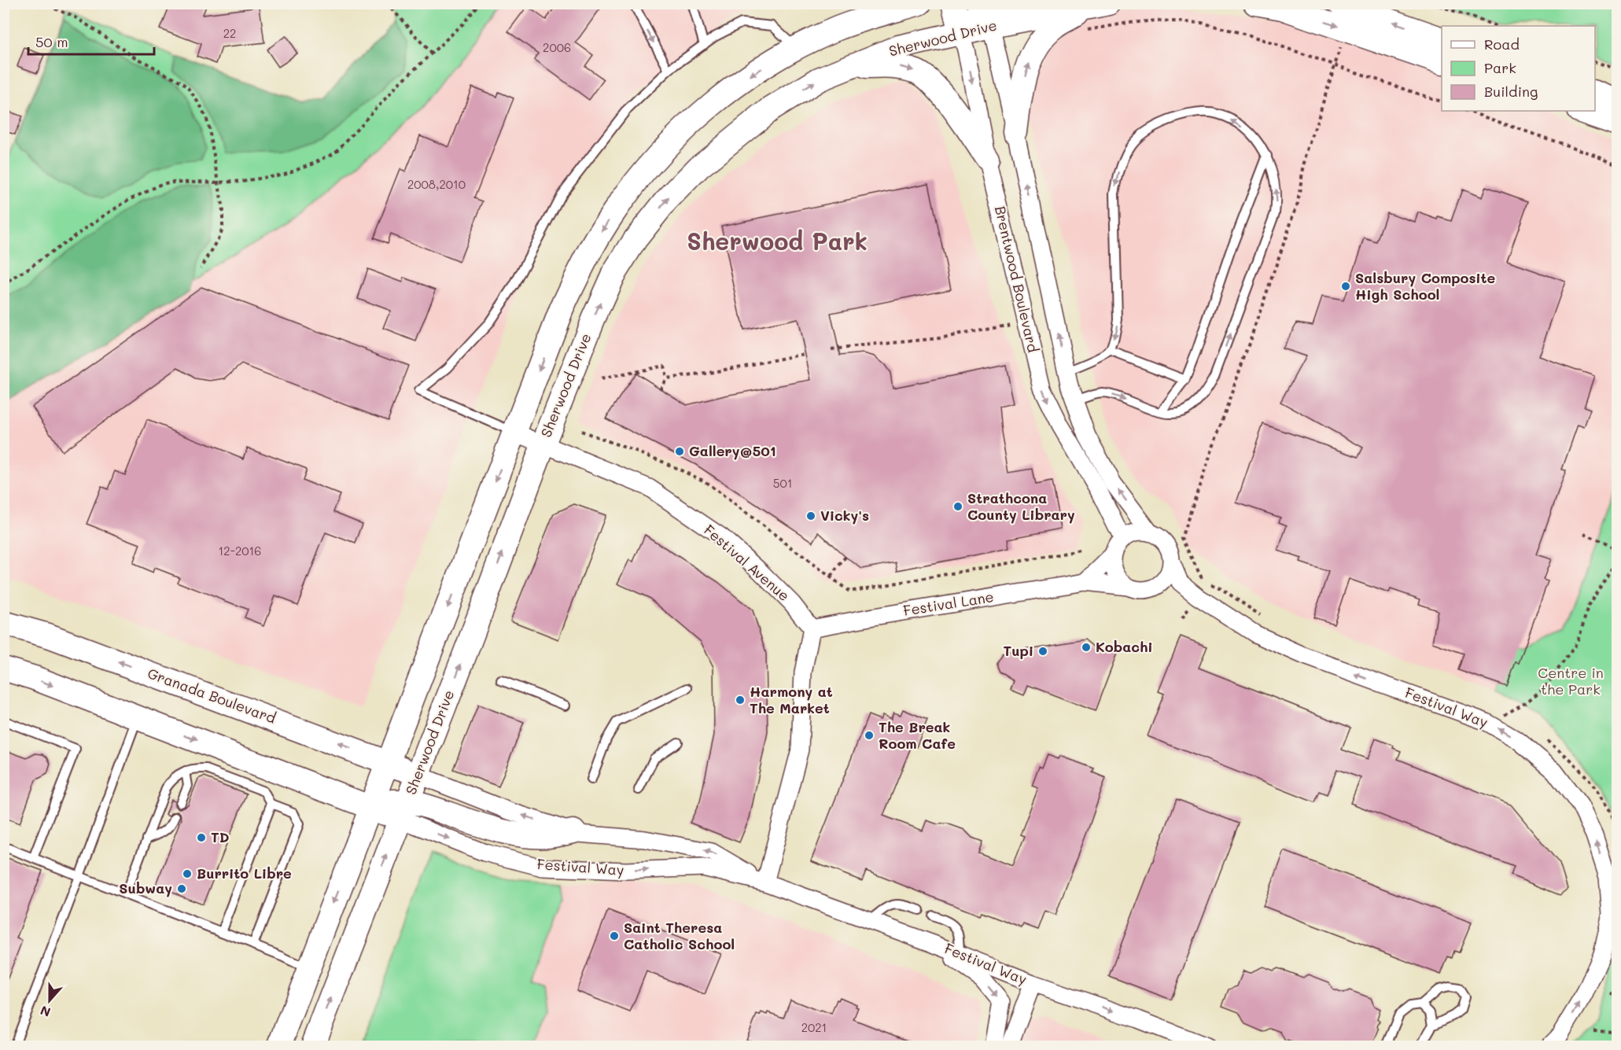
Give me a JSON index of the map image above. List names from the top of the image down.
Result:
{
  "streets": {
    "main road": ["Sherwood Drive", "Brentwood Boulevard", "Granada Boulevard"],
    "street": ["Festival Avenue", "Festival Lane", "Festival Way"]
  },
  "crossings": [
    ["Sherwood Drive", "Brentwood Boulevard"],
    ["Sherwood Drive", "Festival Avenue"],
    ["Sherwood Drive", "Granada Boulevard"],
    ["Sherwood Drive", "Festival Way"],
    ["Brentwood Boulevard", "Festival Lane"],
    ["Brentwood Boulevard", "Festival Way"],
    ["Festival Avenue", "Festival Lane"],
    ["Festival Lane", "Festival Way"],
    ["Granada Boulevard", "Festival Way"]
  ],
  "districts": ["Sherwood Park"],
  "parks": ["Centre in the Park"],
  "places": [
    "Salsbury Composite High School",
    "Gallery@501",
    "Strathcona County Library",
    "Vicky's",
    "Kobachi",
    "Tupi",
    "Harmony at The Market",
    "The Break Room Cafe",
    "TD",
    "Burrito Libre",
    "Subway",
    "Saint Theresa Catholic School"
  ],
  "house_numbers": [
    "22",
    "2006",
    "2008,2010",
    "501",
    "12-2016",
    "2021"
  ],
  "legend": ["Road", "Park", "Building"],
  "scale_bar": "50 m",
  "north": "bottom"
}
